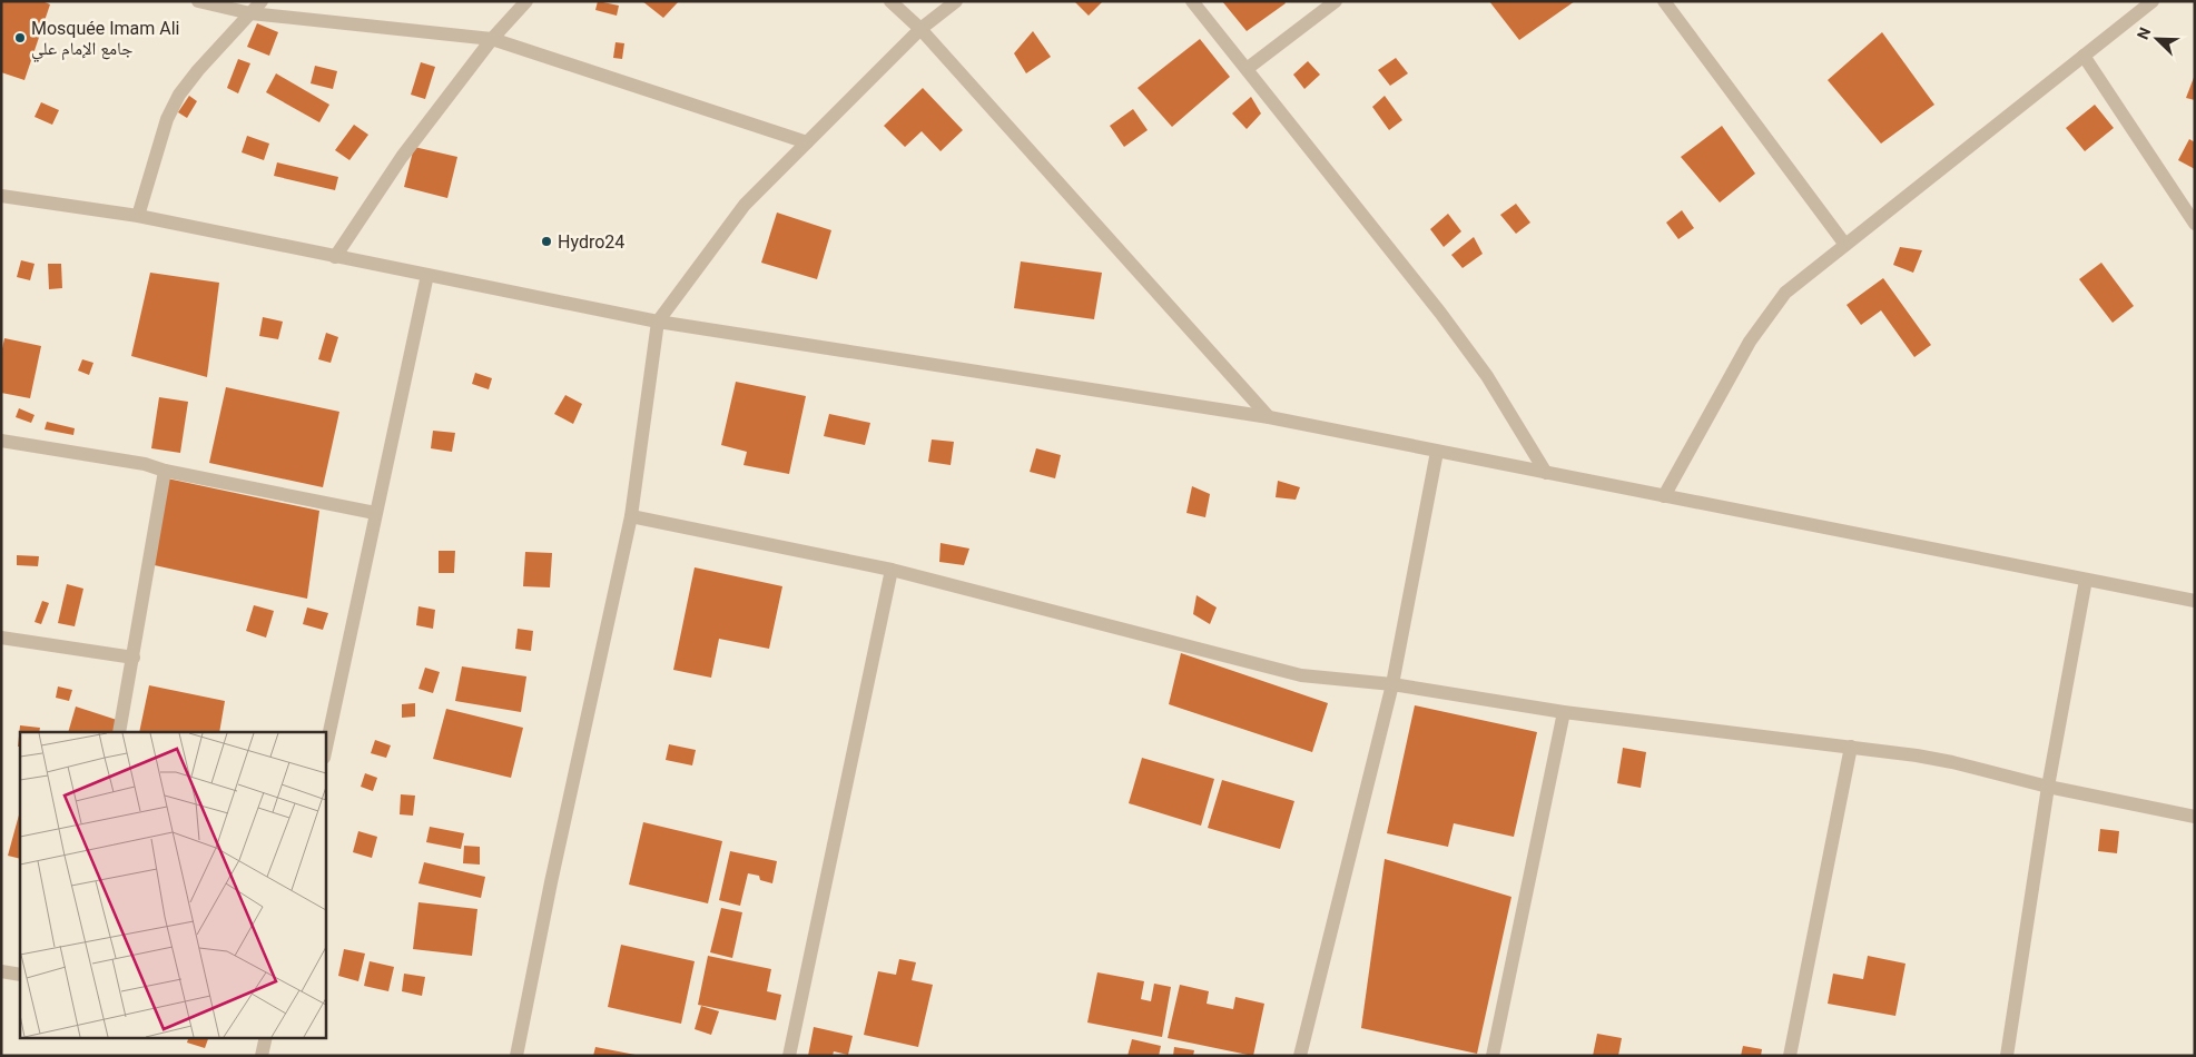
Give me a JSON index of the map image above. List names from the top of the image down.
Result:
{
  "places": ["Mosquée Imam Ali جامع الإمام علي", "Hydro24"],
  "north": "top left"
}
